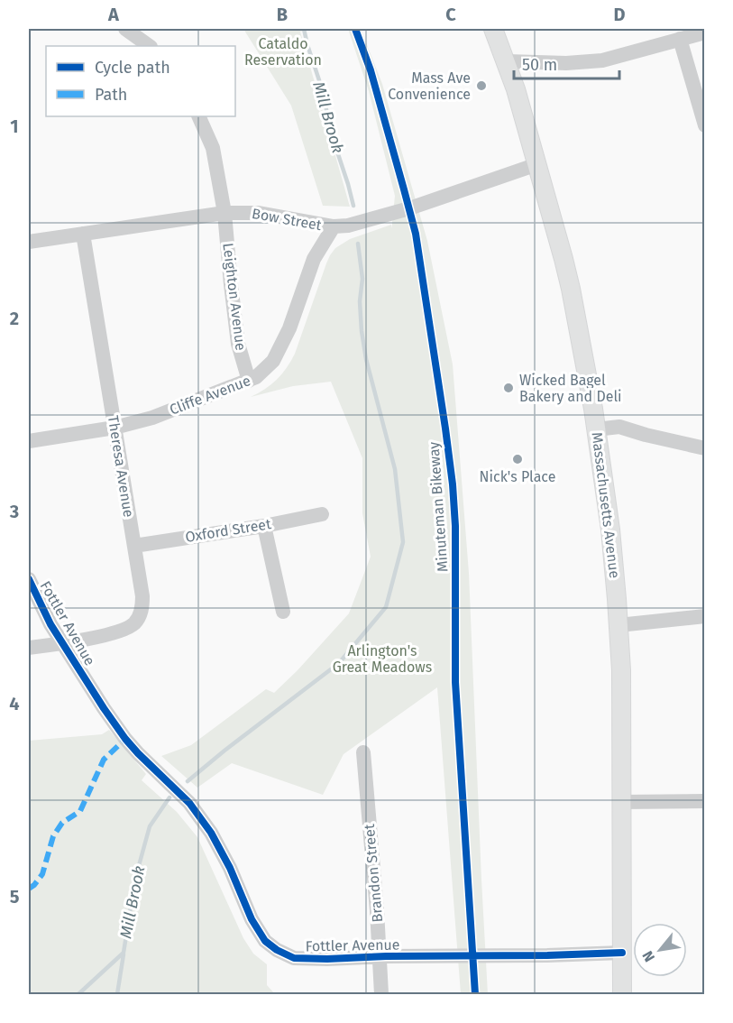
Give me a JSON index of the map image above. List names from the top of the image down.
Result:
{
  "streets": {
    "main road": ["Massachusetts Avenue"],
    "street": [
      "Bow Street",
      "Leighton Avenue",
      "Cliffe Avenue",
      "Theresa Avenue",
      "Oxford Street",
      "Fottler Avenue",
      "Brandon Street"
    ],
    "cycle path": ["Minuteman Bikeway"]
  },
  "crossings": [
    ["Bow Street", "Leighton Avenue"],
    ["Bow Street", "Cliffe Avenue"],
    ["Bow Street", "Theresa Avenue"],
    ["Bow Street", "Massachusetts Avenue"],
    ["Leighton Avenue", "Cliffe Avenue"],
    ["Cliffe Avenue", "Theresa Avenue"],
    ["Theresa Avenue", "Oxford Street"],
    ["Theresa Avenue", "Fottler Avenue"],
    ["Massachusetts Avenue", "Fottler Avenue"],
    ["Fottler Avenue", "Brandon Street"]
  ],
  "water": ["Mill Brook"],
  "parks": ["Cataldo Reservation", "Arlington's Great Meadows"],
  "places": ["Mass Ave Convenience", "Wicked Bagel Bakery and Deli", "Nick's Place"],
  "legend": ["Cycle path", "Path"],
  "scale_bar": "50 m",
  "north": "bottom left",
  "grid": {
    "columns": [
      "A",
      "B",
      "C",
      "D"
    ],
    "rows": [
      "1",
      "2",
      "3",
      "4",
      "5"
    ]
  }
}
